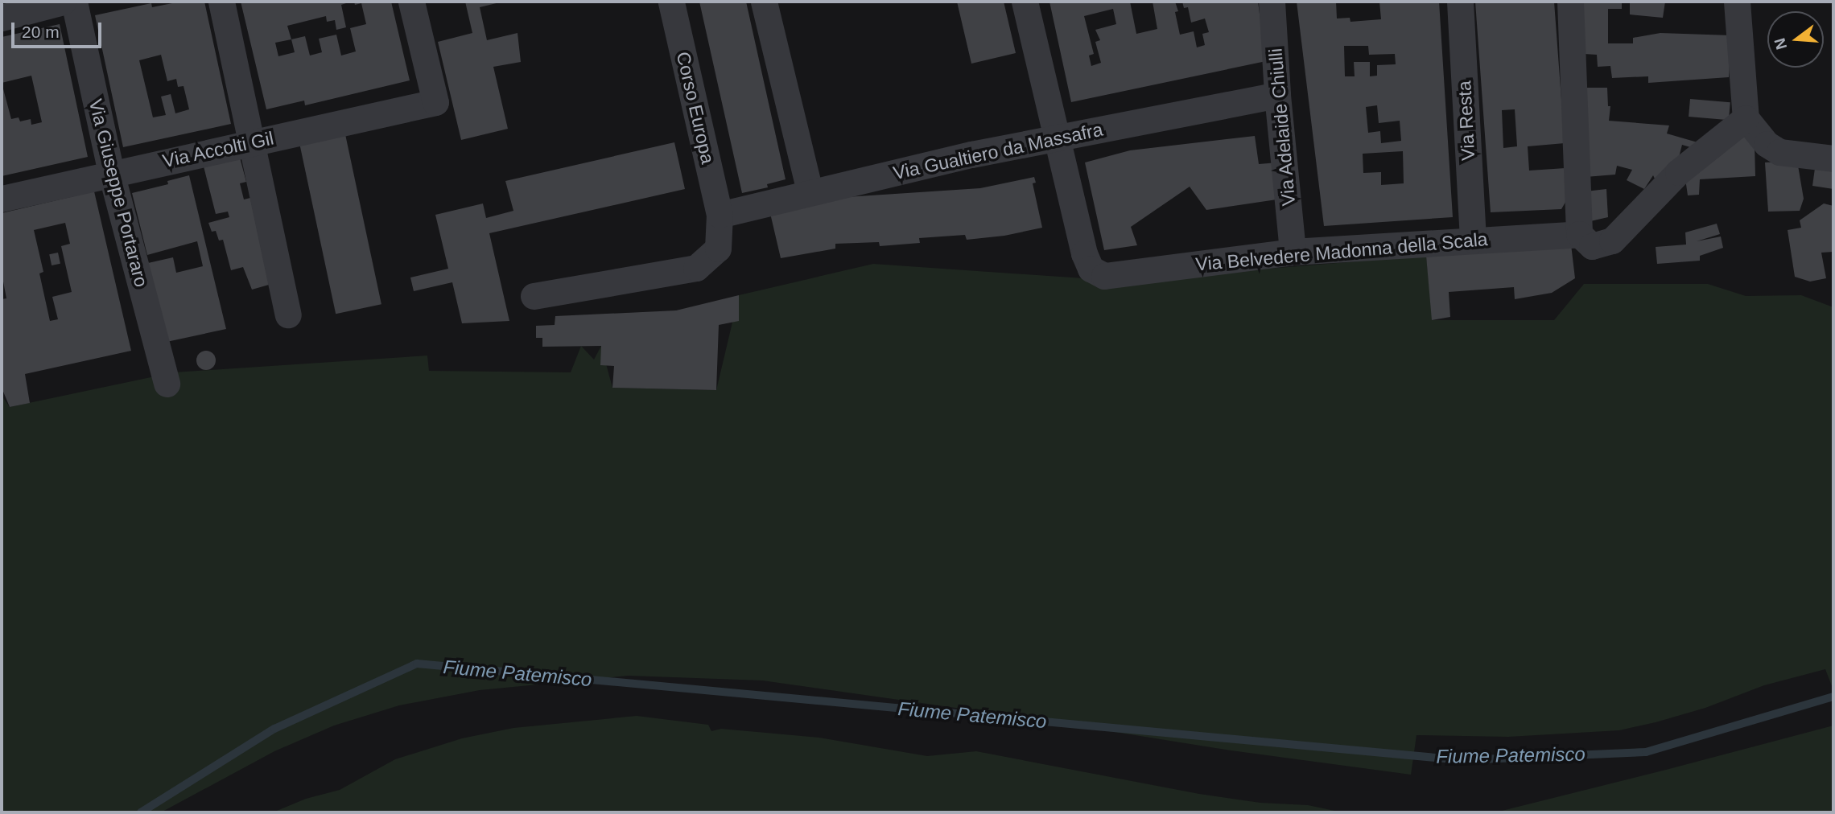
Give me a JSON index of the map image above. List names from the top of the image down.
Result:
{
  "streets": {
    "street": [
      "Corso Europa",
      "Via Resta",
      "Via Adelaide Chiulli",
      "Via Accolti Gil",
      "Via Gualtiero da Massafra",
      "Via Giuseppe Portararo",
      "Via Belvedere Madonna della Scala"
    ]
  },
  "crossings": [
    ["Corso Europa", "Via Gualtiero da Massafra"],
    ["Via Resta", "Via Belvedere Madonna della Scala"],
    ["Via Adelaide Chiulli", "Via Gualtiero da Massafra"],
    ["Via Adelaide Chiulli", "Via Belvedere Madonna della Scala"],
    ["Via Accolti Gil", "Via Giuseppe Portararo"],
    ["Via Gualtiero da Massafra", "Via Belvedere Madonna della Scala"]
  ],
  "water": ["Fiume Patemisco"],
  "scale_bar": "20 m",
  "north": "left"
}
